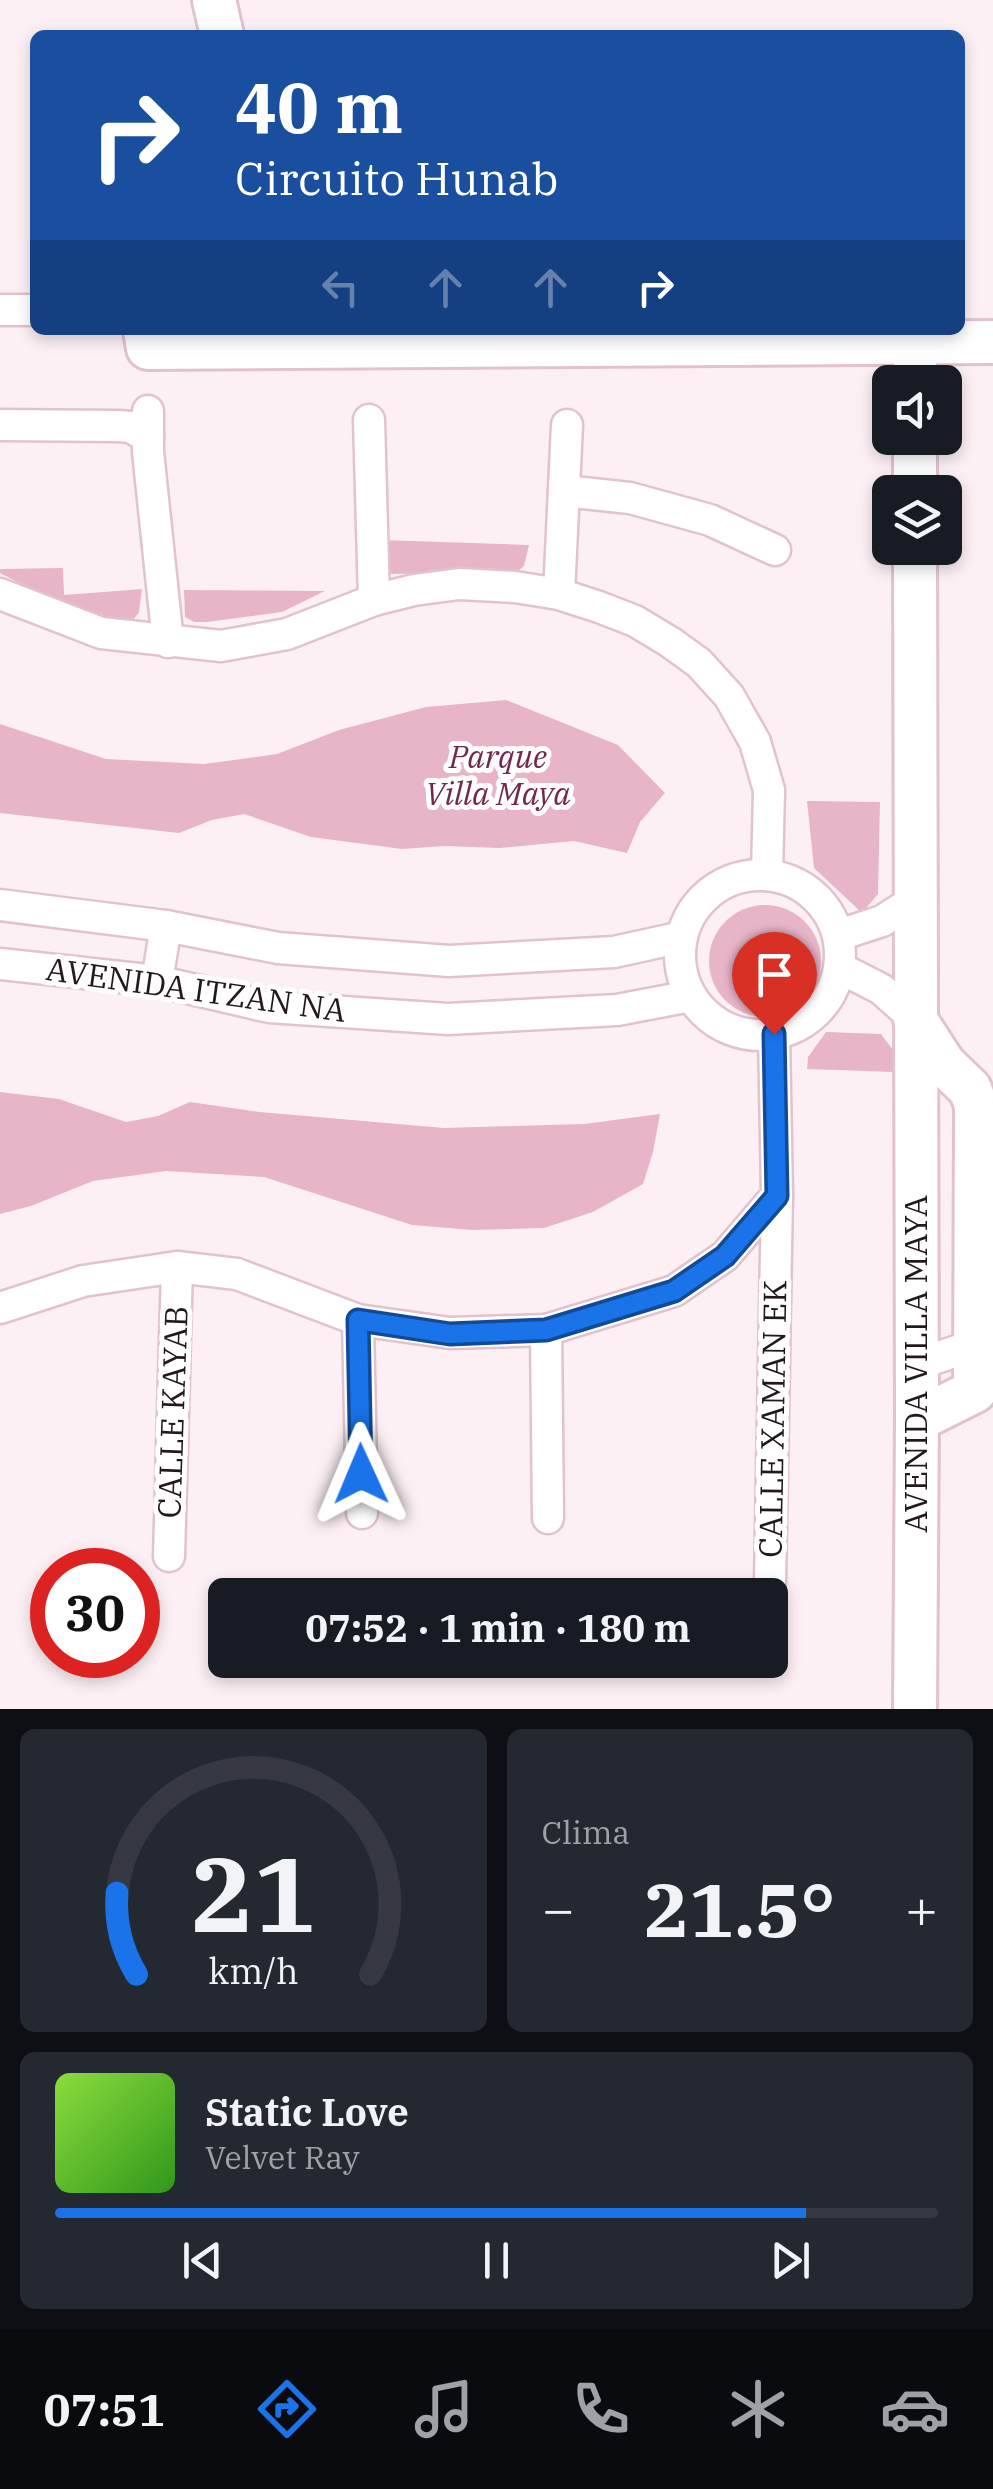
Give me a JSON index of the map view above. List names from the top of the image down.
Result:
{
  "streets": {
    "main road": ["AVENIDA VILLA MAYA"],
    "street": ["AVENIDA ITZAN NA", "CALLE KAYAB", "CALLE XAMAN EK"]
  },
  "crossings": [
    ["AVENIDA ITZAN NA", "CALLE XAMAN EK"]
  ],
  "parks": ["Parque Villa Maya"],
  "page": {
    "turn": ["40 m", "Circuito Hunab"],
    "limit": "30",
    "trip": "07:52 · 1 min · 180 m",
    "tile": "Clima",
    "heat": ["−", "21.5°", "+"],
    "song": ["Static Love", "Velvet Ray"],
    "tabs": "07:51",
    "gauge": ["21", "km/h"]
  }
}
